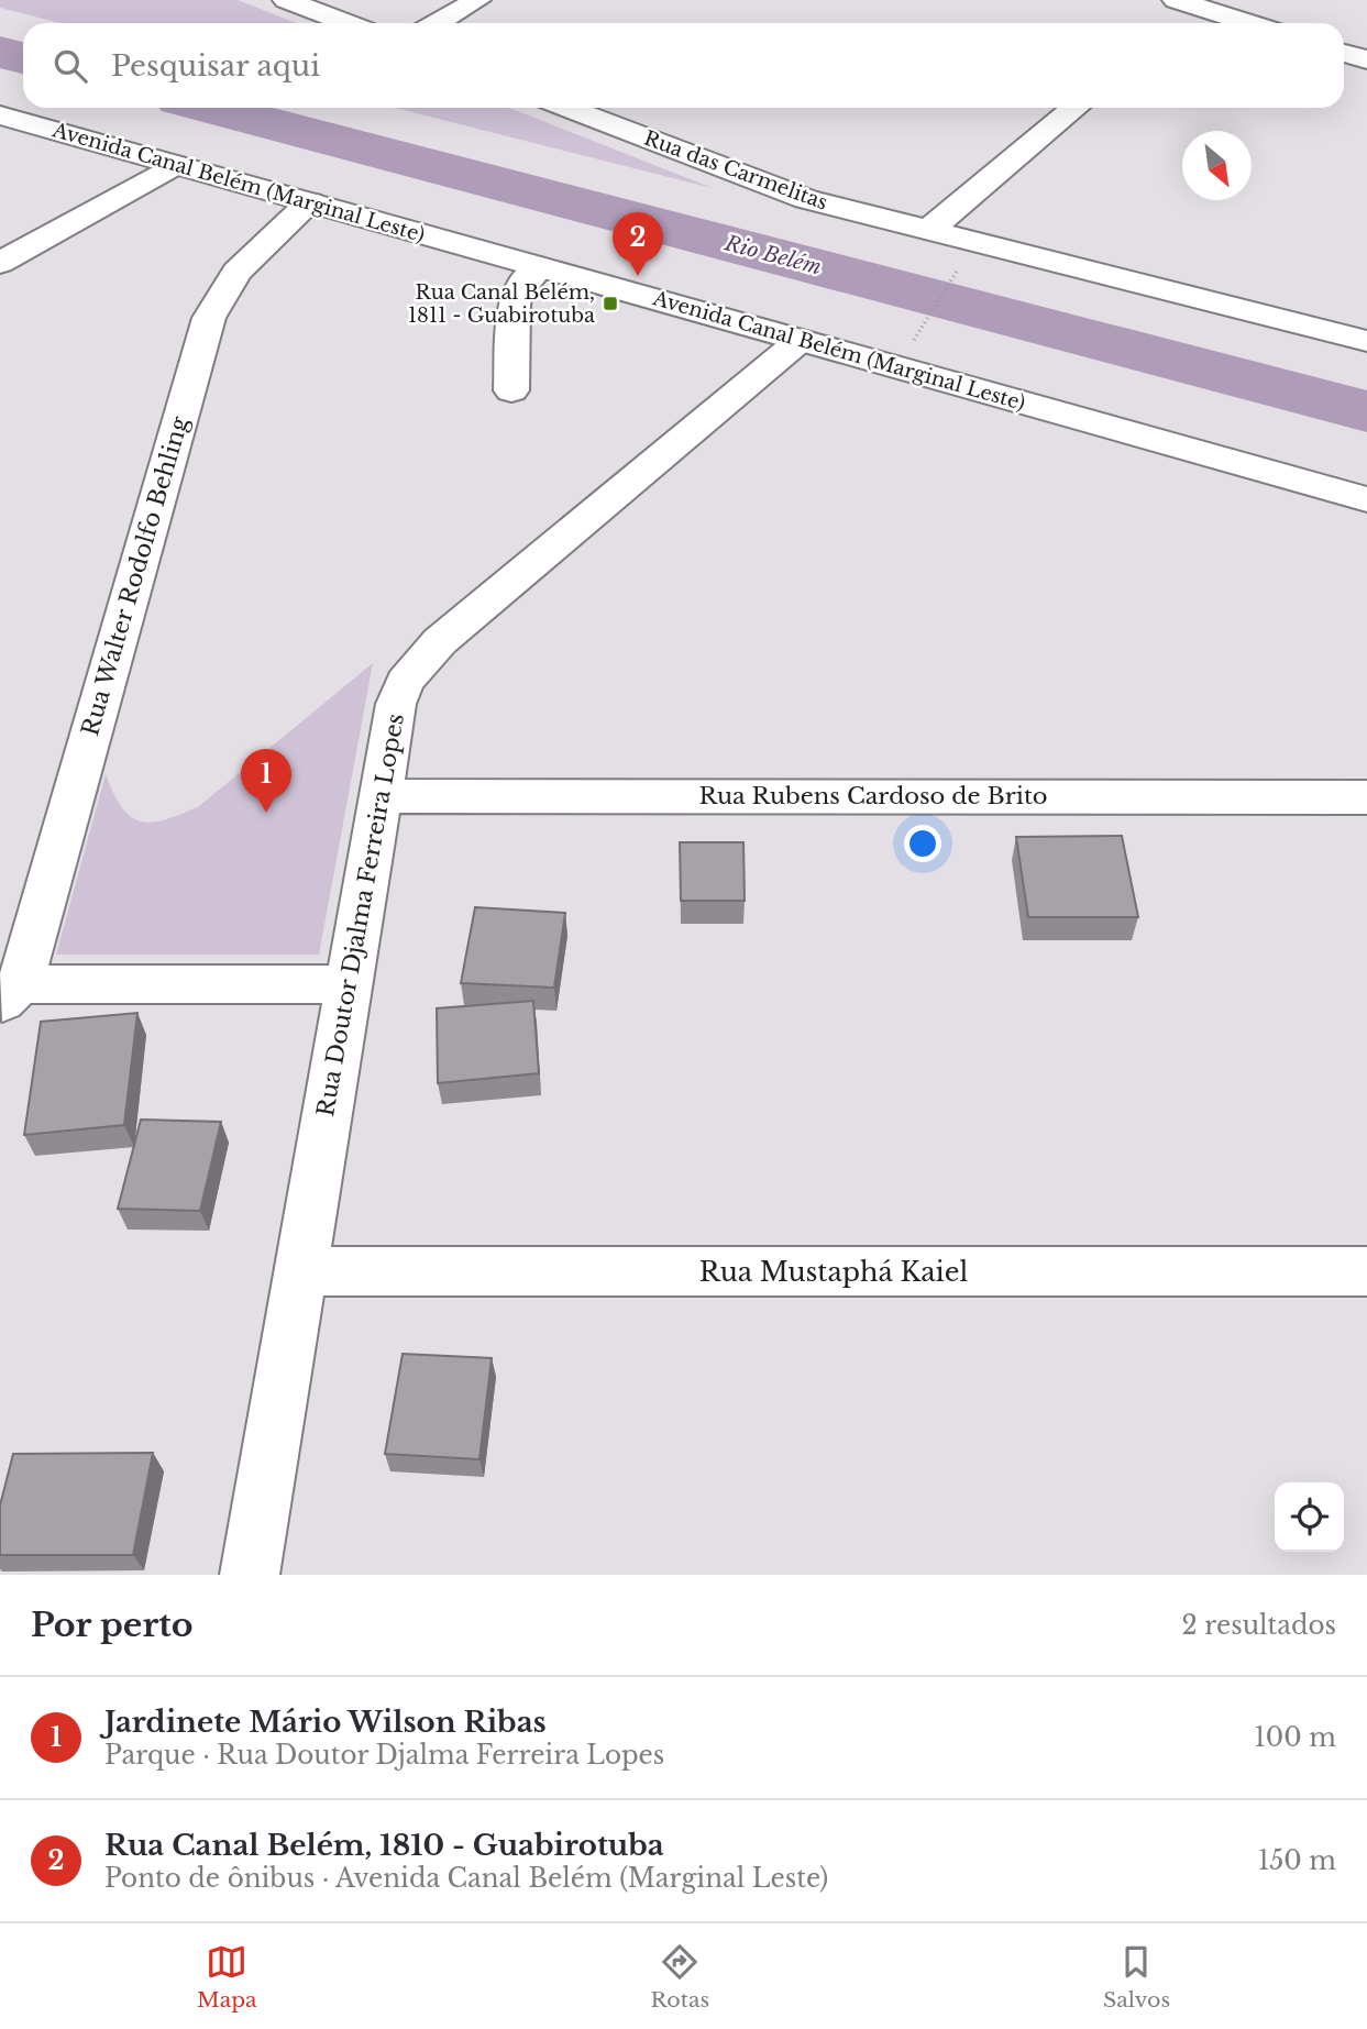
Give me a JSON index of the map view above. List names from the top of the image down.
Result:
{
  "streets": {
    "street": [
      "Rua das Carmelitas",
      "Avenida Canal Belém (Marginal Leste)",
      "Rua Walter Rodolfo Behling",
      "Rua Rubens Cardoso de Brito",
      "Rua Doutor Djalma Ferreira Lopes",
      "Rua Mustaphá Kaiel"
    ]
  },
  "crossings": [
    ["Avenida Canal Belém (Marginal Leste)", "Rua Walter Rodolfo Behling"],
    ["Avenida Canal Belém (Marginal Leste)", "Rua Doutor Djalma Ferreira Lopes"],
    ["Rua Rubens Cardoso de Brito", "Rua Doutor Djalma Ferreira Lopes"],
    ["Rua Doutor Djalma Ferreira Lopes", "Rua Mustaphá Kaiel"]
  ],
  "water": ["Rio Belém"],
  "places": {
    "transit": ["Rua Canal Belém, 1811 - Guabirotuba"]
  },
  "north": "bottom right",
  "page": {
    "search": "Pesquisar aqui",
    "pins": ["2", "1"],
    "heading": ["Por perto", "2 resultados"],
    "list": [
      {
        "mark": "1",
        "name": "Jardinete Mário Wilson Ribas",
        "note": "Parque · Rua Doutor Djalma Ferreira Lopes",
        "value": "100 m"
      },
      {
        "mark": "2",
        "name": "Rua Canal Belém, 1810 - Guabirotuba",
        "note": "Ponto de ônibus · Avenida Canal Belém (Marginal Leste)",
        "value": "150 m"
      }
    ],
    "nav": ["Mapa", "Rotas", "Salvos"]
  }
}
